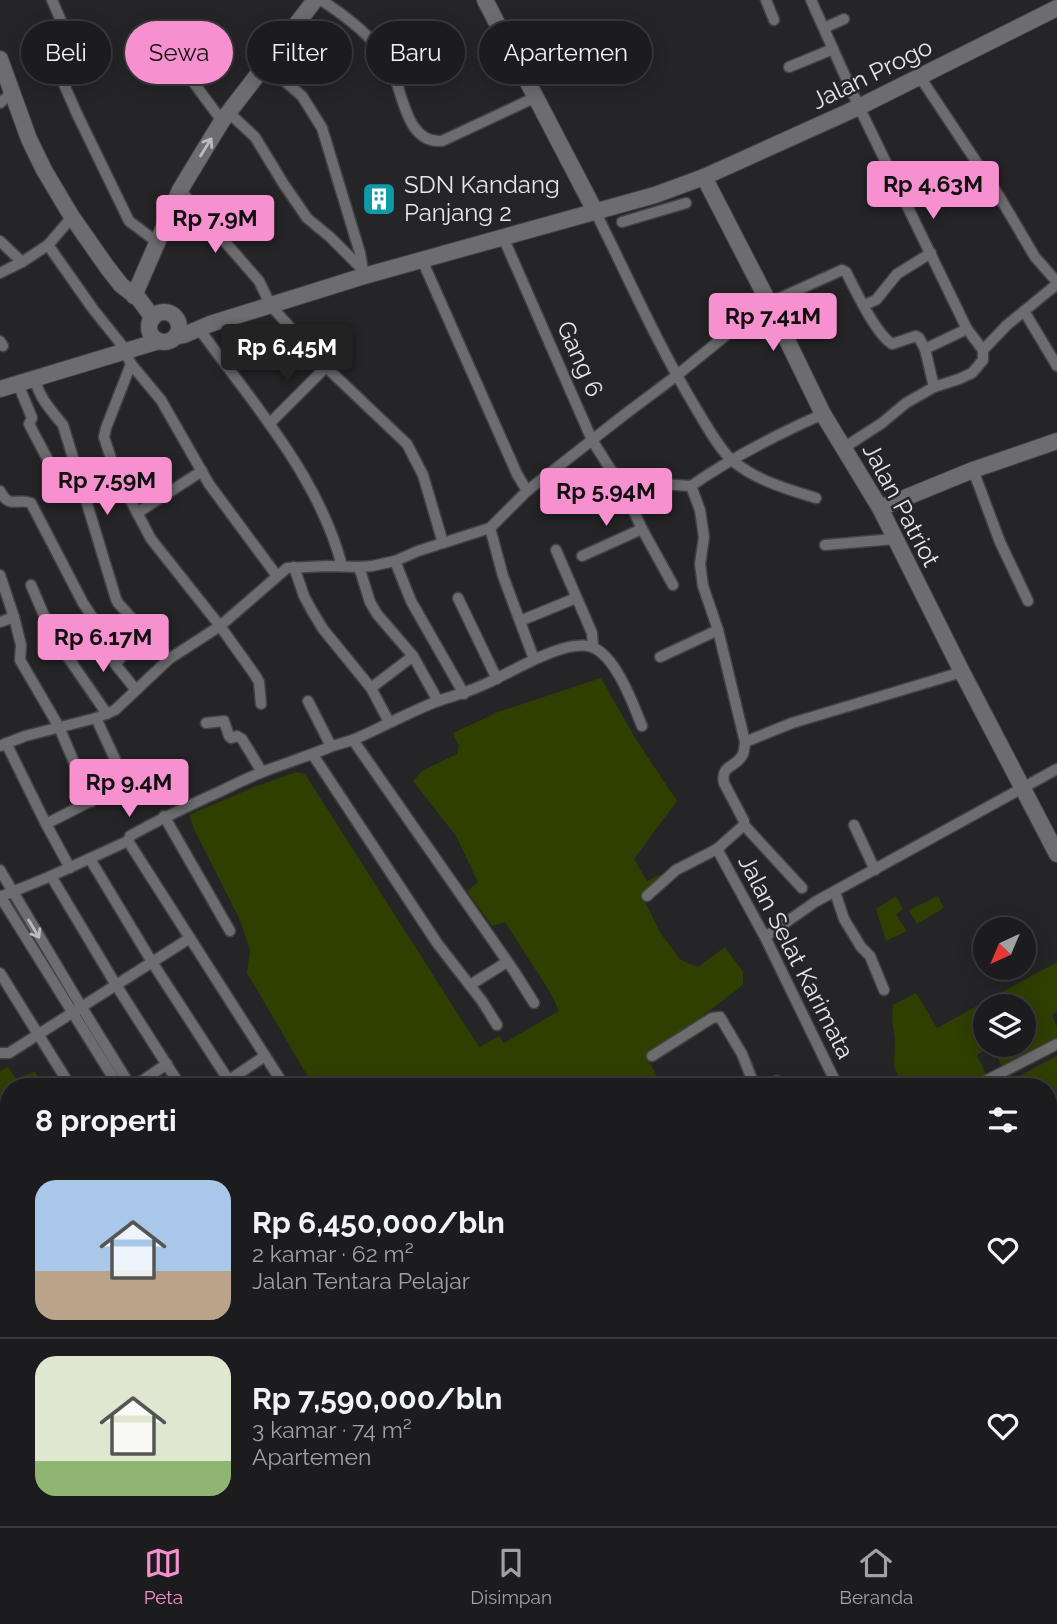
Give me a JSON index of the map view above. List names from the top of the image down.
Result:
{
  "streets": {
    "street": [
      "Jalan Progo",
      "Gang 6",
      "Jalan Patriot",
      "Jalan Selat Karimata"
    ]
  },
  "crossings": [
    ["Jalan Progo", "Gang 6"],
    ["Jalan Progo", "Jalan Patriot"]
  ],
  "places": {
    "building": ["SDN Kandang Panjang 2"]
  },
  "north": "bottom left",
  "page": {
    "chip": [
      "Beli",
      "Sewa",
      "Filter",
      "Baru",
      "Apartemen"
    ],
    "price": [
      "Rp 4.63M",
      "Rp 7.9M",
      "Rp 7.41M",
      "Rp 6.45M",
      "Rp 7.59M",
      "Rp 5.94M",
      "Rp 6.17M",
      "Rp 9.4M"
    ],
    "heading": "8 properti",
    "list": [
      {
        "name": "Rp 6,450,000/bln",
        "note": "2 kamar · 62 m² · Jalan Tentara Pelajar"
      },
      {
        "name": "Rp 7,590,000/bln",
        "note": "3 kamar · 74 m² · Apartemen"
      }
    ],
    "tabs": ["Peta", "Disimpan", "Beranda"]
  }
}
